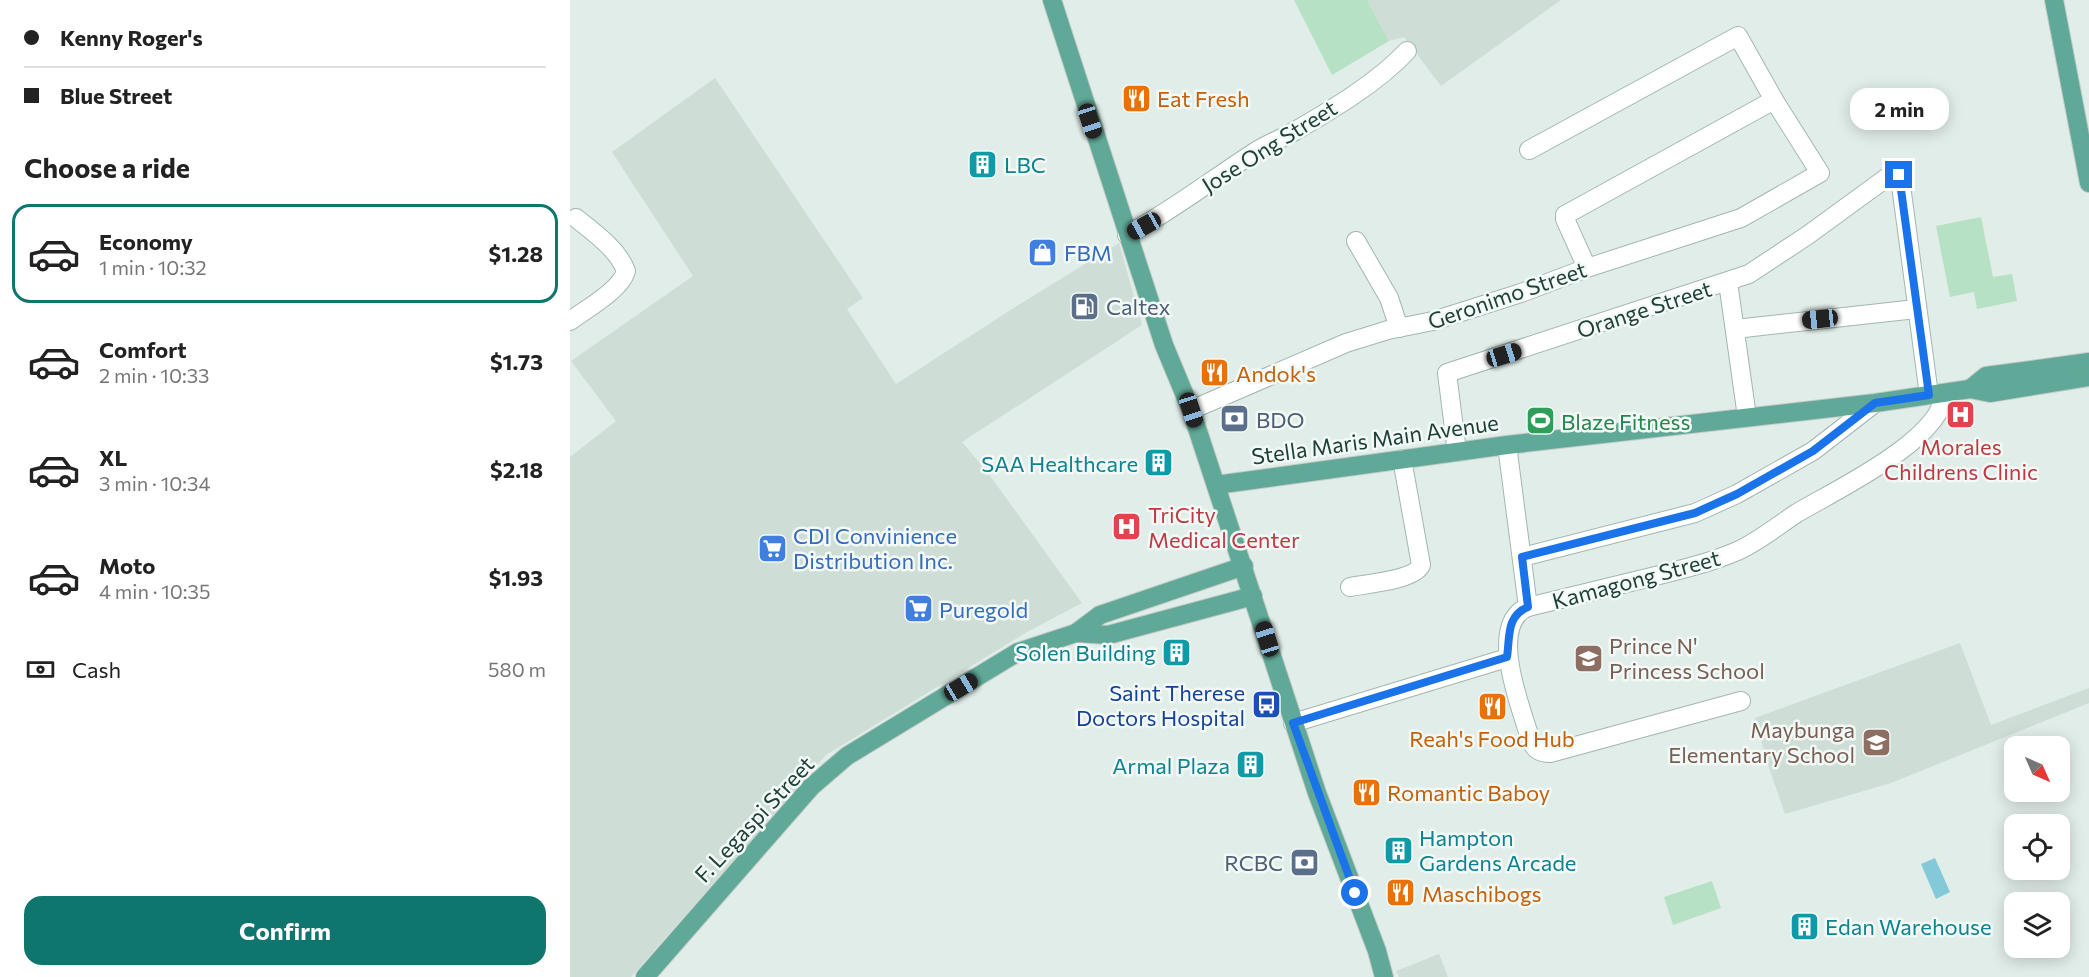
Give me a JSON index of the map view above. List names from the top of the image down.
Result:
{
  "streets": {
    "main road": ["Stella Maris Main Avenue", "F. Legaspi Street"],
    "street": [
      "Jose Ong Street",
      "Geronimo Street",
      "Orange Street",
      "Kamagong Street"
    ]
  },
  "crossings": [
    ["Orange Street", "Stella Maris Main Avenue"],
    ["Stella Maris Main Avenue", "Kamagong Street"]
  ],
  "places": {
    "restaurant": [
      "Eat Fresh",
      "Andok's",
      "Reah's Food Hub",
      "Romantic Baboy",
      "Maschibogs"
    ],
    "building": [
      "LBC",
      "SAA Healthcare",
      "Solen Building",
      "Armal Plaza",
      "Hampton Gardens Arcade",
      "Edan Warehouse"
    ],
    "shop": ["FBM"],
    "fuel station": ["Caltex"],
    "hospital": ["Morales Childrens Clinic", "TriCity Medical Center"],
    "bank": ["BDO", "RCBC"],
    "sports": ["Blaze Fitness"],
    "supermarket": ["CDI Convinience Distribution Inc.", "Puregold"],
    "school or university": ["Prince N' Princess School", "Maybunga Elementary School"],
    "bus stop": ["Saint Therese Doctors Hospital"]
  },
  "north": "bottom right",
  "page": {
    "banner": ["Kenny Roger's", "Blue Street"],
    "bubble": "2 min",
    "heading": "Choose a ride",
    "list": [
      {
        "name": "Economy",
        "note": "1 min · 10:32",
        "value": "$1.28"
      },
      {
        "name": "Comfort",
        "note": "2 min · 10:33",
        "value": "$1.73"
      },
      {
        "name": "XL",
        "note": "3 min · 10:34",
        "value": "$2.18"
      },
      {
        "name": "Moto",
        "note": "4 min · 10:35",
        "value": "$1.93"
      }
    ],
    "pay": ["Cash", "580 m"],
    "buttons": "Confirm"
  }
}
